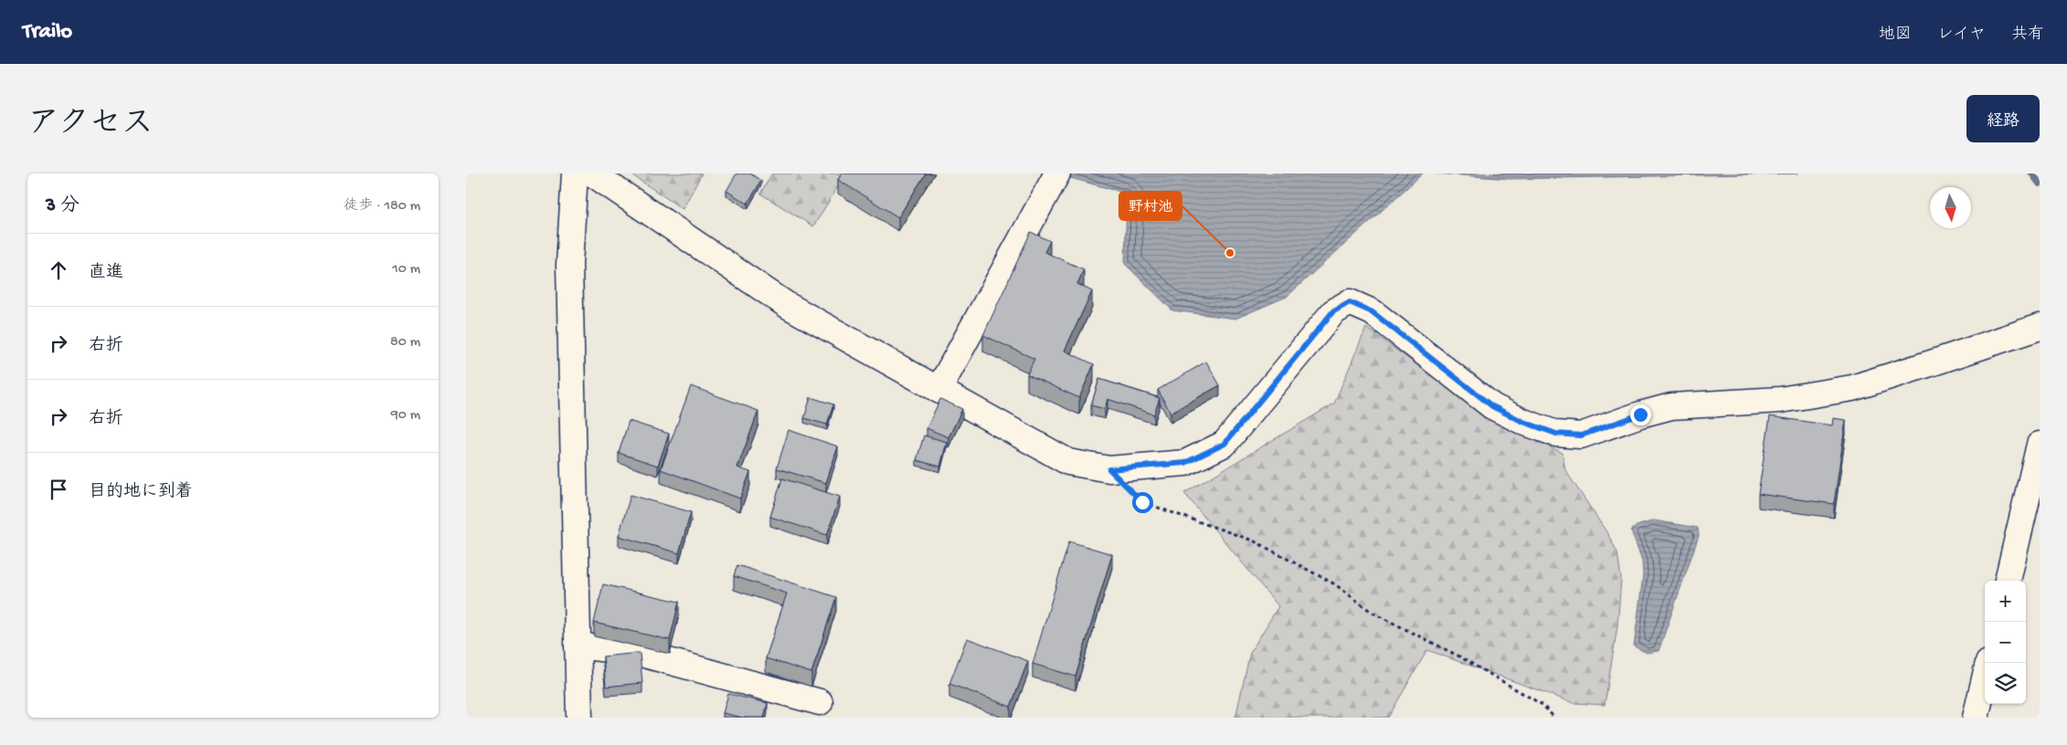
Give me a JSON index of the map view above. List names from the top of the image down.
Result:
{
  "places": ["野村池"],
  "north": "bottom",
  "page": {
    "header": "Trailo",
    "nav": ["地図", "レイヤ", "共有"],
    "title": "アクセス",
    "buttons": "経路",
    "heading": ["3 分", "徒歩 · 180 m"],
    "list": [
      ["直進", "10 m"],
      ["右折", "80 m"],
      ["右折", "90 m"],
      "目的地に到着"
    ],
    "map_buttons": ["+", "−"]
  }
}
